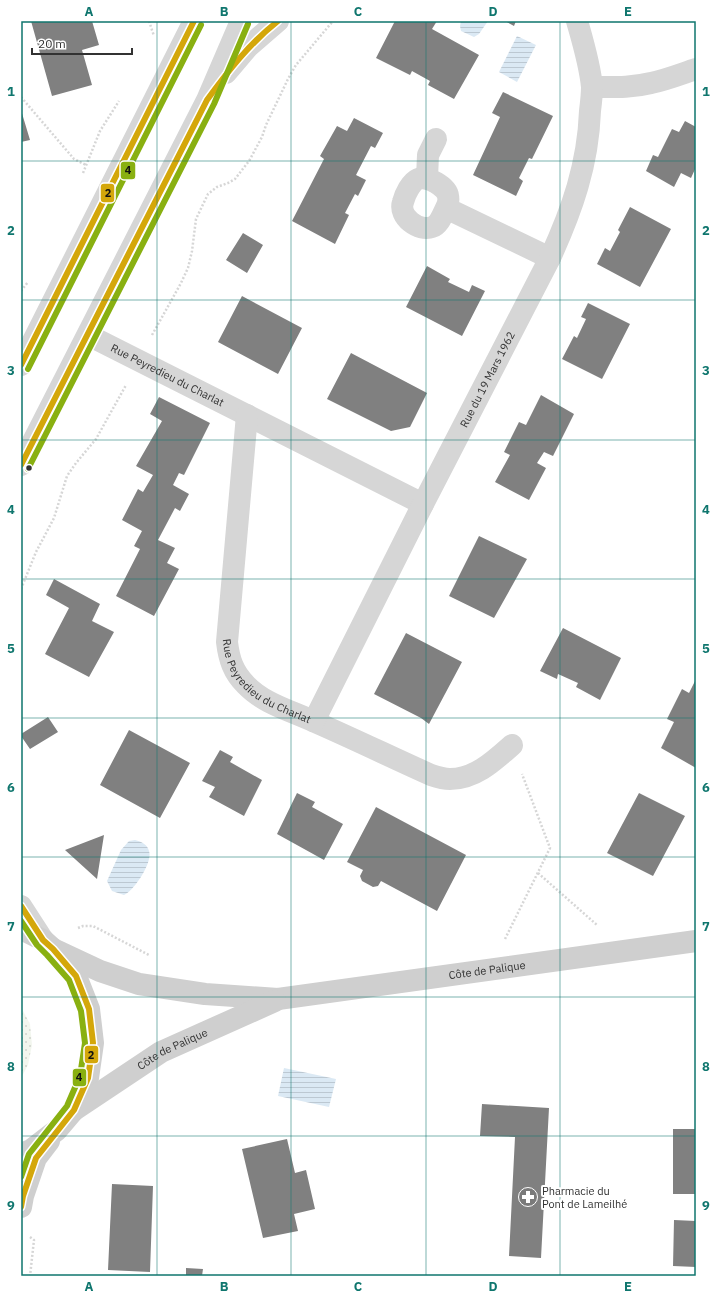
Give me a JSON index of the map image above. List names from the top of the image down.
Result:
{
  "streets": {
    "main road": ["Côte de Palique"],
    "street": ["Rue Peyredieu du Charlat", "Rue du 19 Mars 1962"]
  },
  "crossings": [
    ["Rue Peyredieu du Charlat", "Rue du 19 Mars 1962"]
  ],
  "places": {
    "pharmacy": ["Pharmacie du Pont de Lameilhé"]
  },
  "lines": ["transit line 2", "transit line 4"],
  "scale_bar": "20 m",
  "grid": {
    "columns": [
      "A",
      "B",
      "C",
      "D",
      "E"
    ],
    "rows": [
      "1",
      "2",
      "3",
      "4",
      "5",
      "6",
      "7",
      "8",
      "9"
    ]
  }
}
